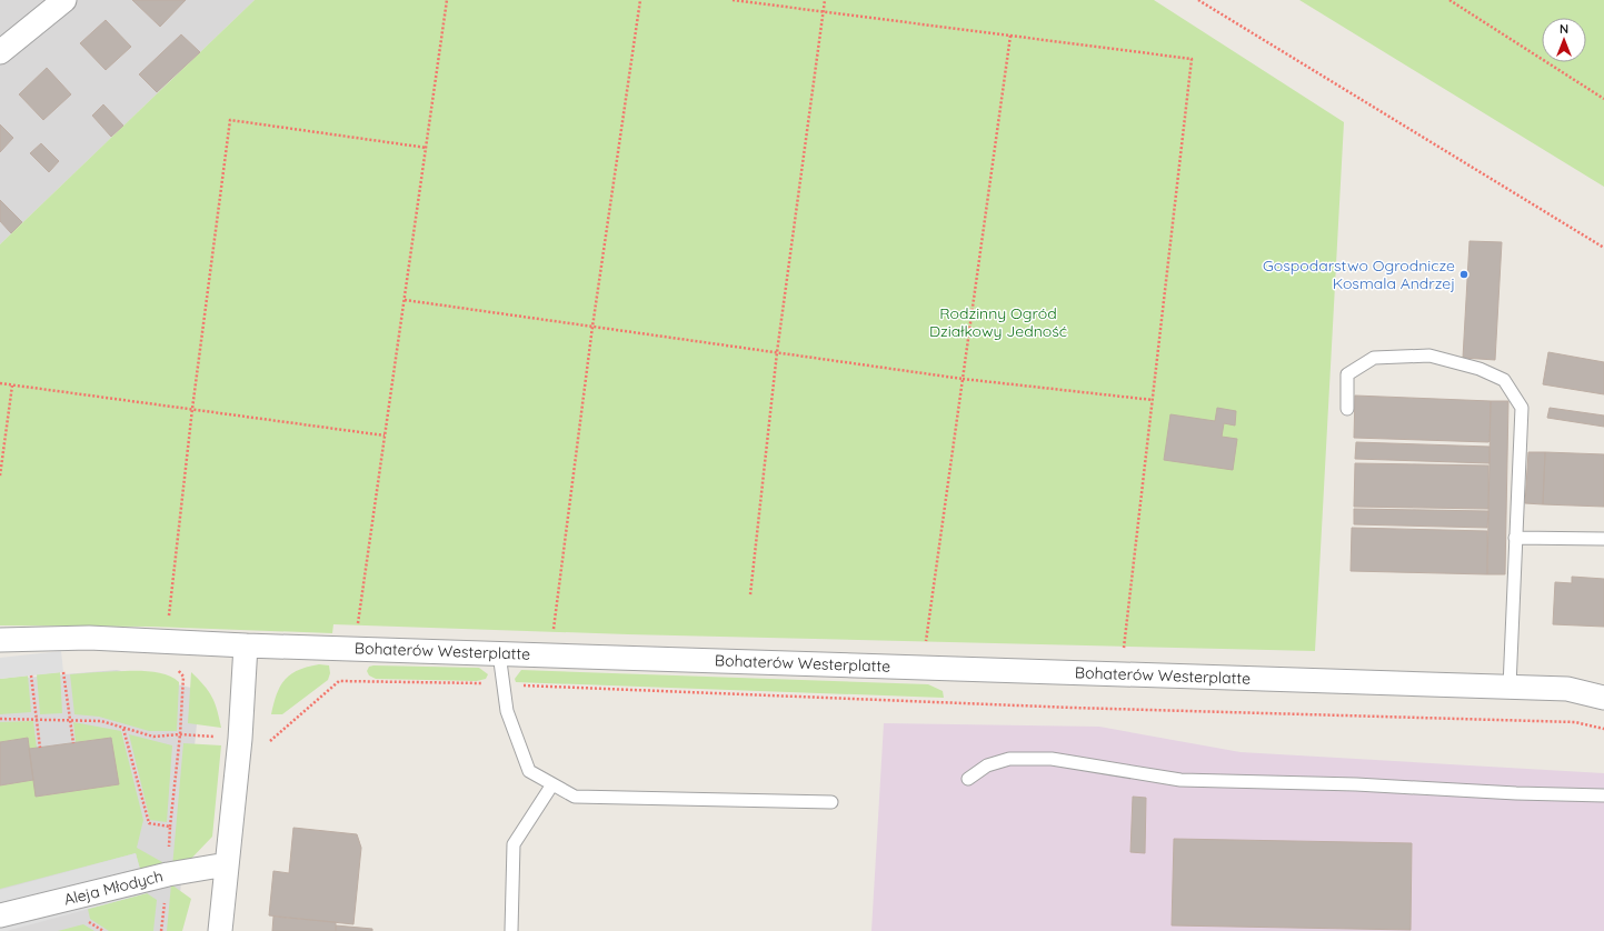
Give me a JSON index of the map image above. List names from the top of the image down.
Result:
{
  "streets": {
    "street": ["Bohaterów Westerplatte", "Aleja Młodych"]
  },
  "parks": ["Rodzinny Ogród Działkowy Jedność"],
  "places": ["Gospodarstwo Ogrodnicze Kosmala Andrzej"],
  "north": "top"
}
